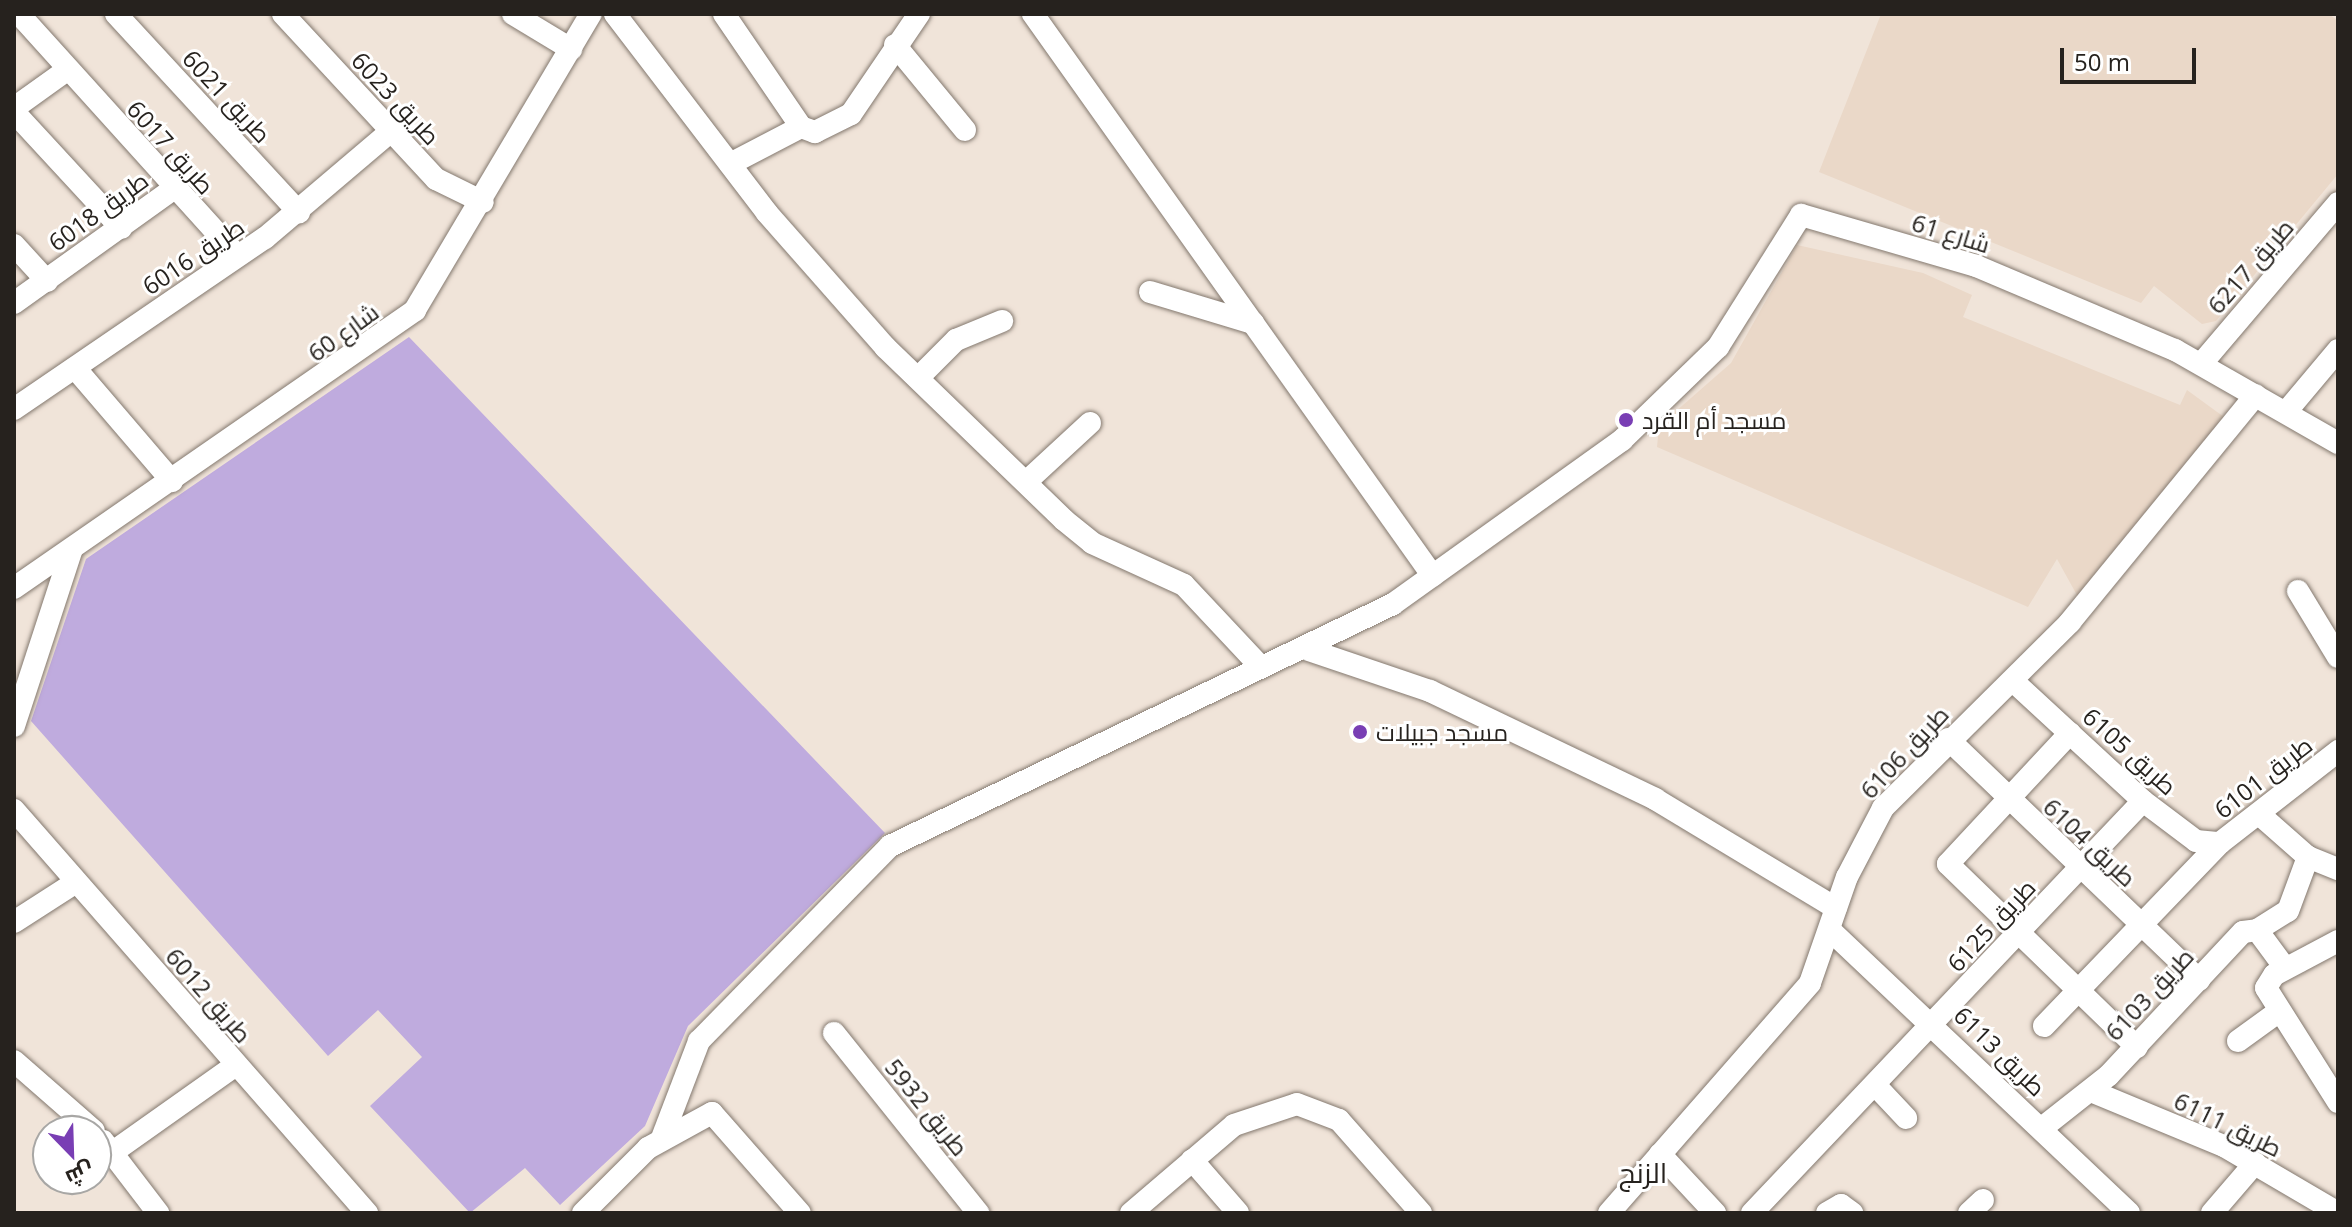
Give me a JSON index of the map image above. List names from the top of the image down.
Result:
{
  "streets": {
    "street": [
      "طريق 6021",
      "طريق 6023",
      "طريق 6017",
      "طريق 6018",
      "شارع 61",
      "طريق 6016",
      "طريق 6217",
      "شارع 60",
      "طريق 6105",
      "طريق 6106",
      "طريق 6101",
      "طريق 6104",
      "طريق 6125",
      "طريق 6103",
      "طريق 6012",
      "طريق 6113",
      "طريق 5932",
      "طريق 6111"
    ]
  },
  "crossings": [
    ["طريق 6021", "طريق 6016"],
    ["طريق 6023", "طريق 6016"],
    ["طريق 6023", "شارع 60"],
    ["طريق 6017", "طريق 6018"],
    ["طريق 6017", "طريق 6016"],
    ["شارع 61", "طريق 6217"],
    ["شارع 61", "طريق 6106"],
    ["طريق 6105", "طريق 6106"],
    ["طريق 6105", "طريق 6101"],
    ["طريق 6105", "طريق 6125"],
    ["طريق 6106", "طريق 6104"],
    ["طريق 6106", "طريق 6113"],
    ["طريق 6101", "طريق 6104"],
    ["طريق 6104", "طريق 6125"],
    ["طريق 6104", "طريق 6103"],
    ["طريق 6125", "طريق 6113"],
    ["طريق 6103", "طريق 6113"],
    ["طريق 6103", "طريق 6111"]
  ],
  "districts": ["الزنج"],
  "places": ["مسجد أم القرد", "مسجد جبيلات"],
  "scale_bar": "50 m",
  "north": "bottom right"
}
